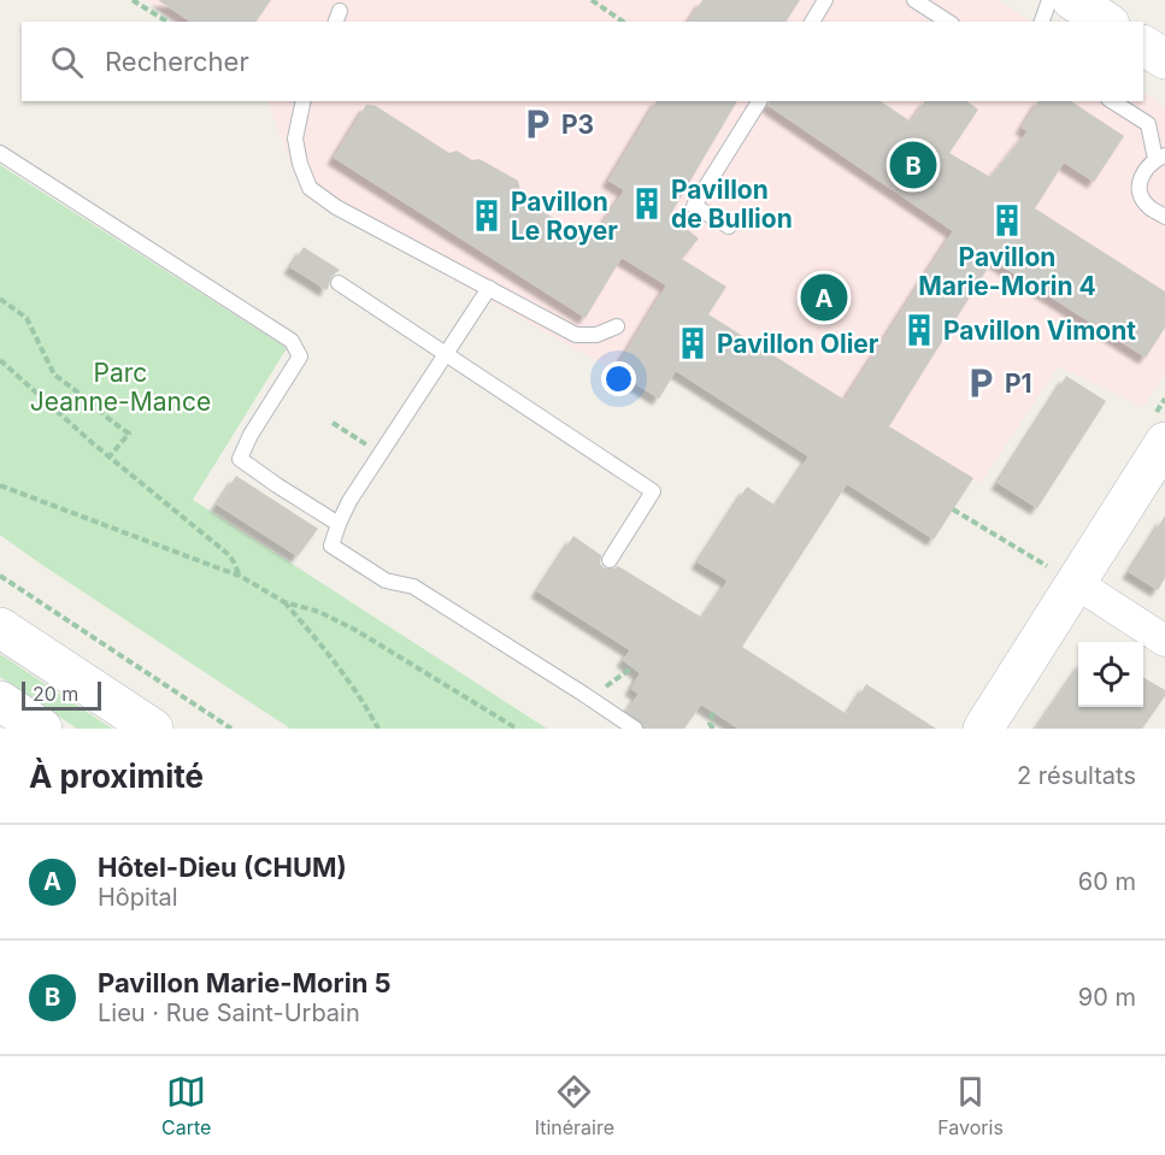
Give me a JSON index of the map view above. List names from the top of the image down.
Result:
{
  "parks": ["Parc Jeanne-Mance"],
  "places": {
    "parking": ["P3", "P1"],
    "building": [
      "Pavillon de Bullion",
      "Pavillon Le Royer",
      "Pavillon Marie-Morin 4",
      "Pavillon Vimont",
      "Pavillon Olier"
    ]
  },
  "scale_bar": "20 m",
  "page": {
    "search": "Rechercher",
    "pins": ["B", "A"],
    "scale": "20 m",
    "heading": ["À proximité", "2 résultats"],
    "list": [
      {
        "mark": "A",
        "name": "Hôtel-Dieu (CHUM)",
        "note": "Hôpital",
        "value": "60 m"
      },
      {
        "mark": "B",
        "name": "Pavillon Marie-Morin 5",
        "note": "Lieu · Rue Saint-Urbain",
        "value": "90 m"
      }
    ],
    "nav": ["Carte", "Itinéraire", "Favoris"]
  }
}
